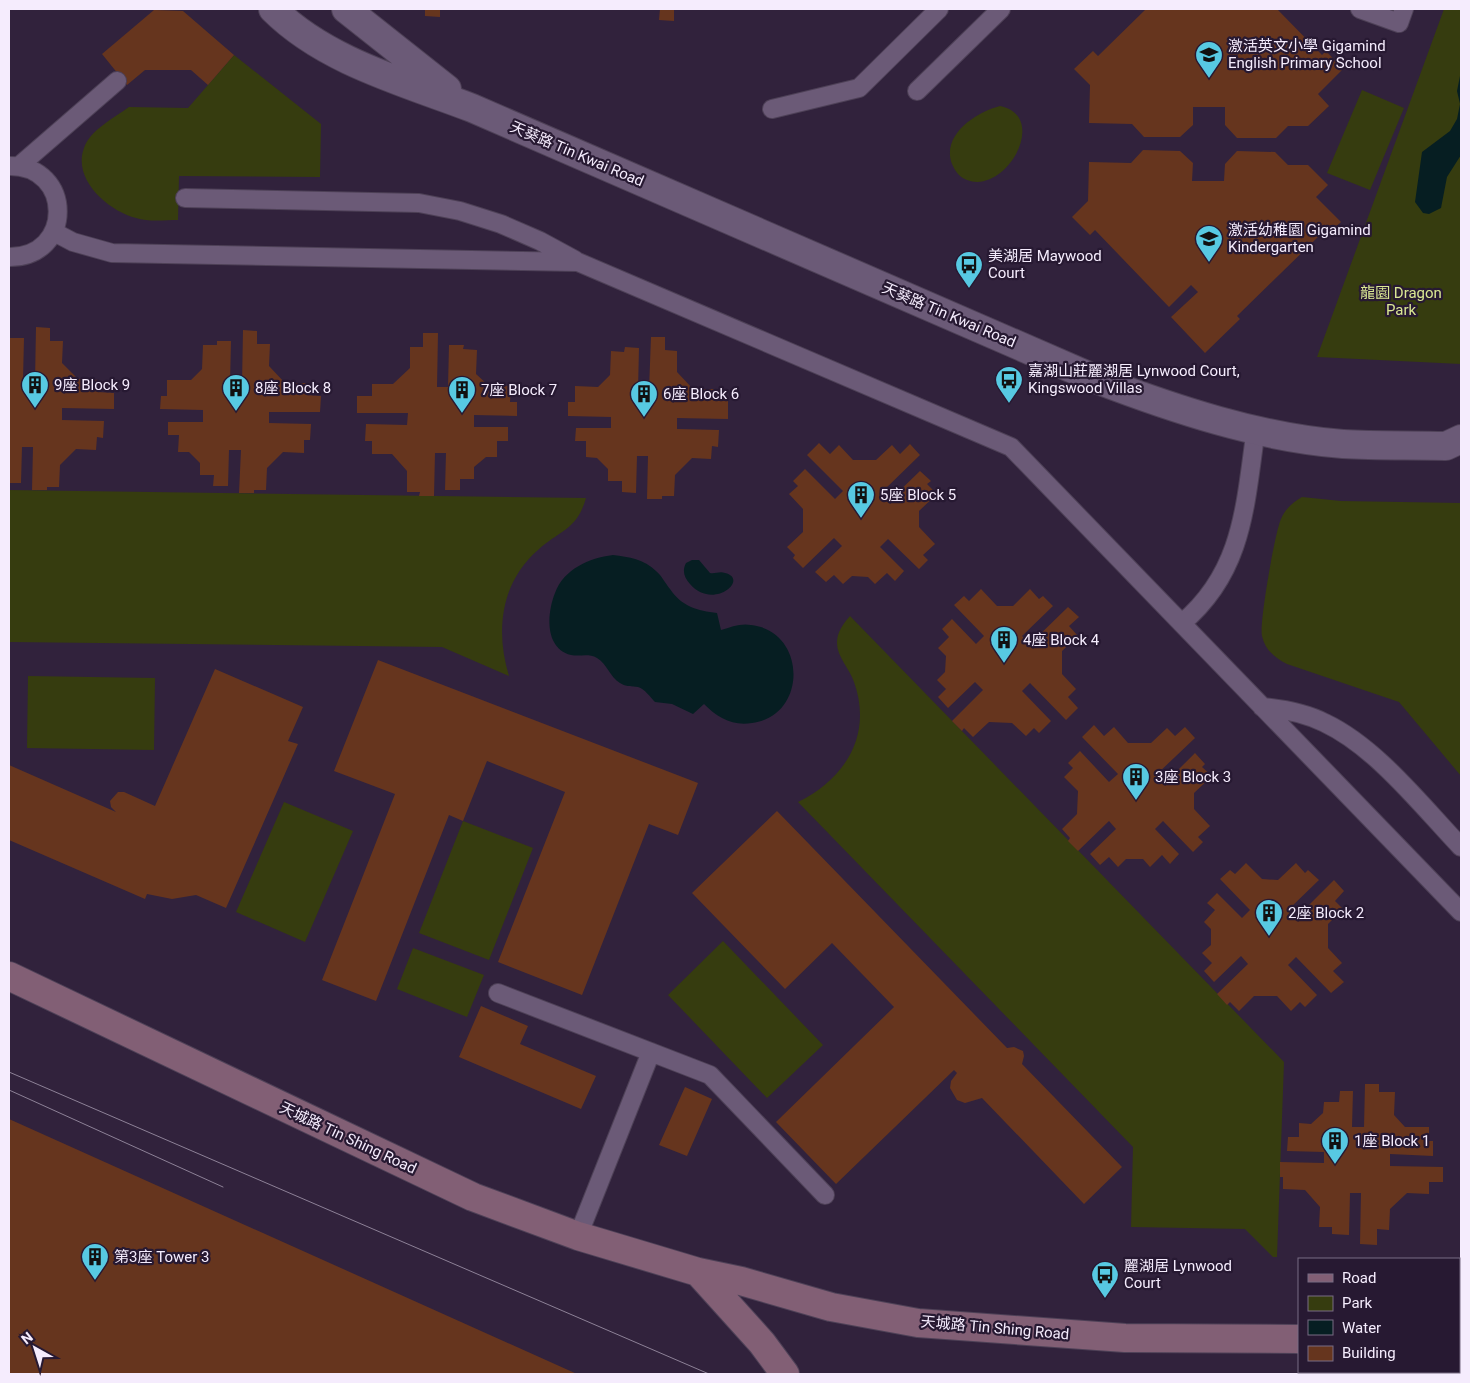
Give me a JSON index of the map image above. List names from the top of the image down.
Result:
{
  "streets": {
    "main road": ["天城路 Tin Shing Road"],
    "street": ["天葵路 Tin Kwai Road"]
  },
  "parks": ["龍園 Dragon Park"],
  "places": {
    "school or university": ["激活英文小學 Gigamind English Primary School", "激活幼稚園 Gigamind Kindergarten"],
    "bus stop": ["美湖居 Maywood Court", "嘉湖山莊麗湖居 Lynwood Court, Kingswood Villas", "麗湖居 Lynwood Court"],
    "building": [
      "9座 Block 9",
      "8座 Block 8",
      "7座 Block 7",
      "6座 Block 6",
      "5座 Block 5",
      "4座 Block 4",
      "3座 Block 3",
      "2座 Block 2",
      "1座 Block 1",
      "第3座 Tower 3"
    ]
  },
  "legend": [
    "Road",
    "Park",
    "Water",
    "Building"
  ],
  "north": "top left"
}
